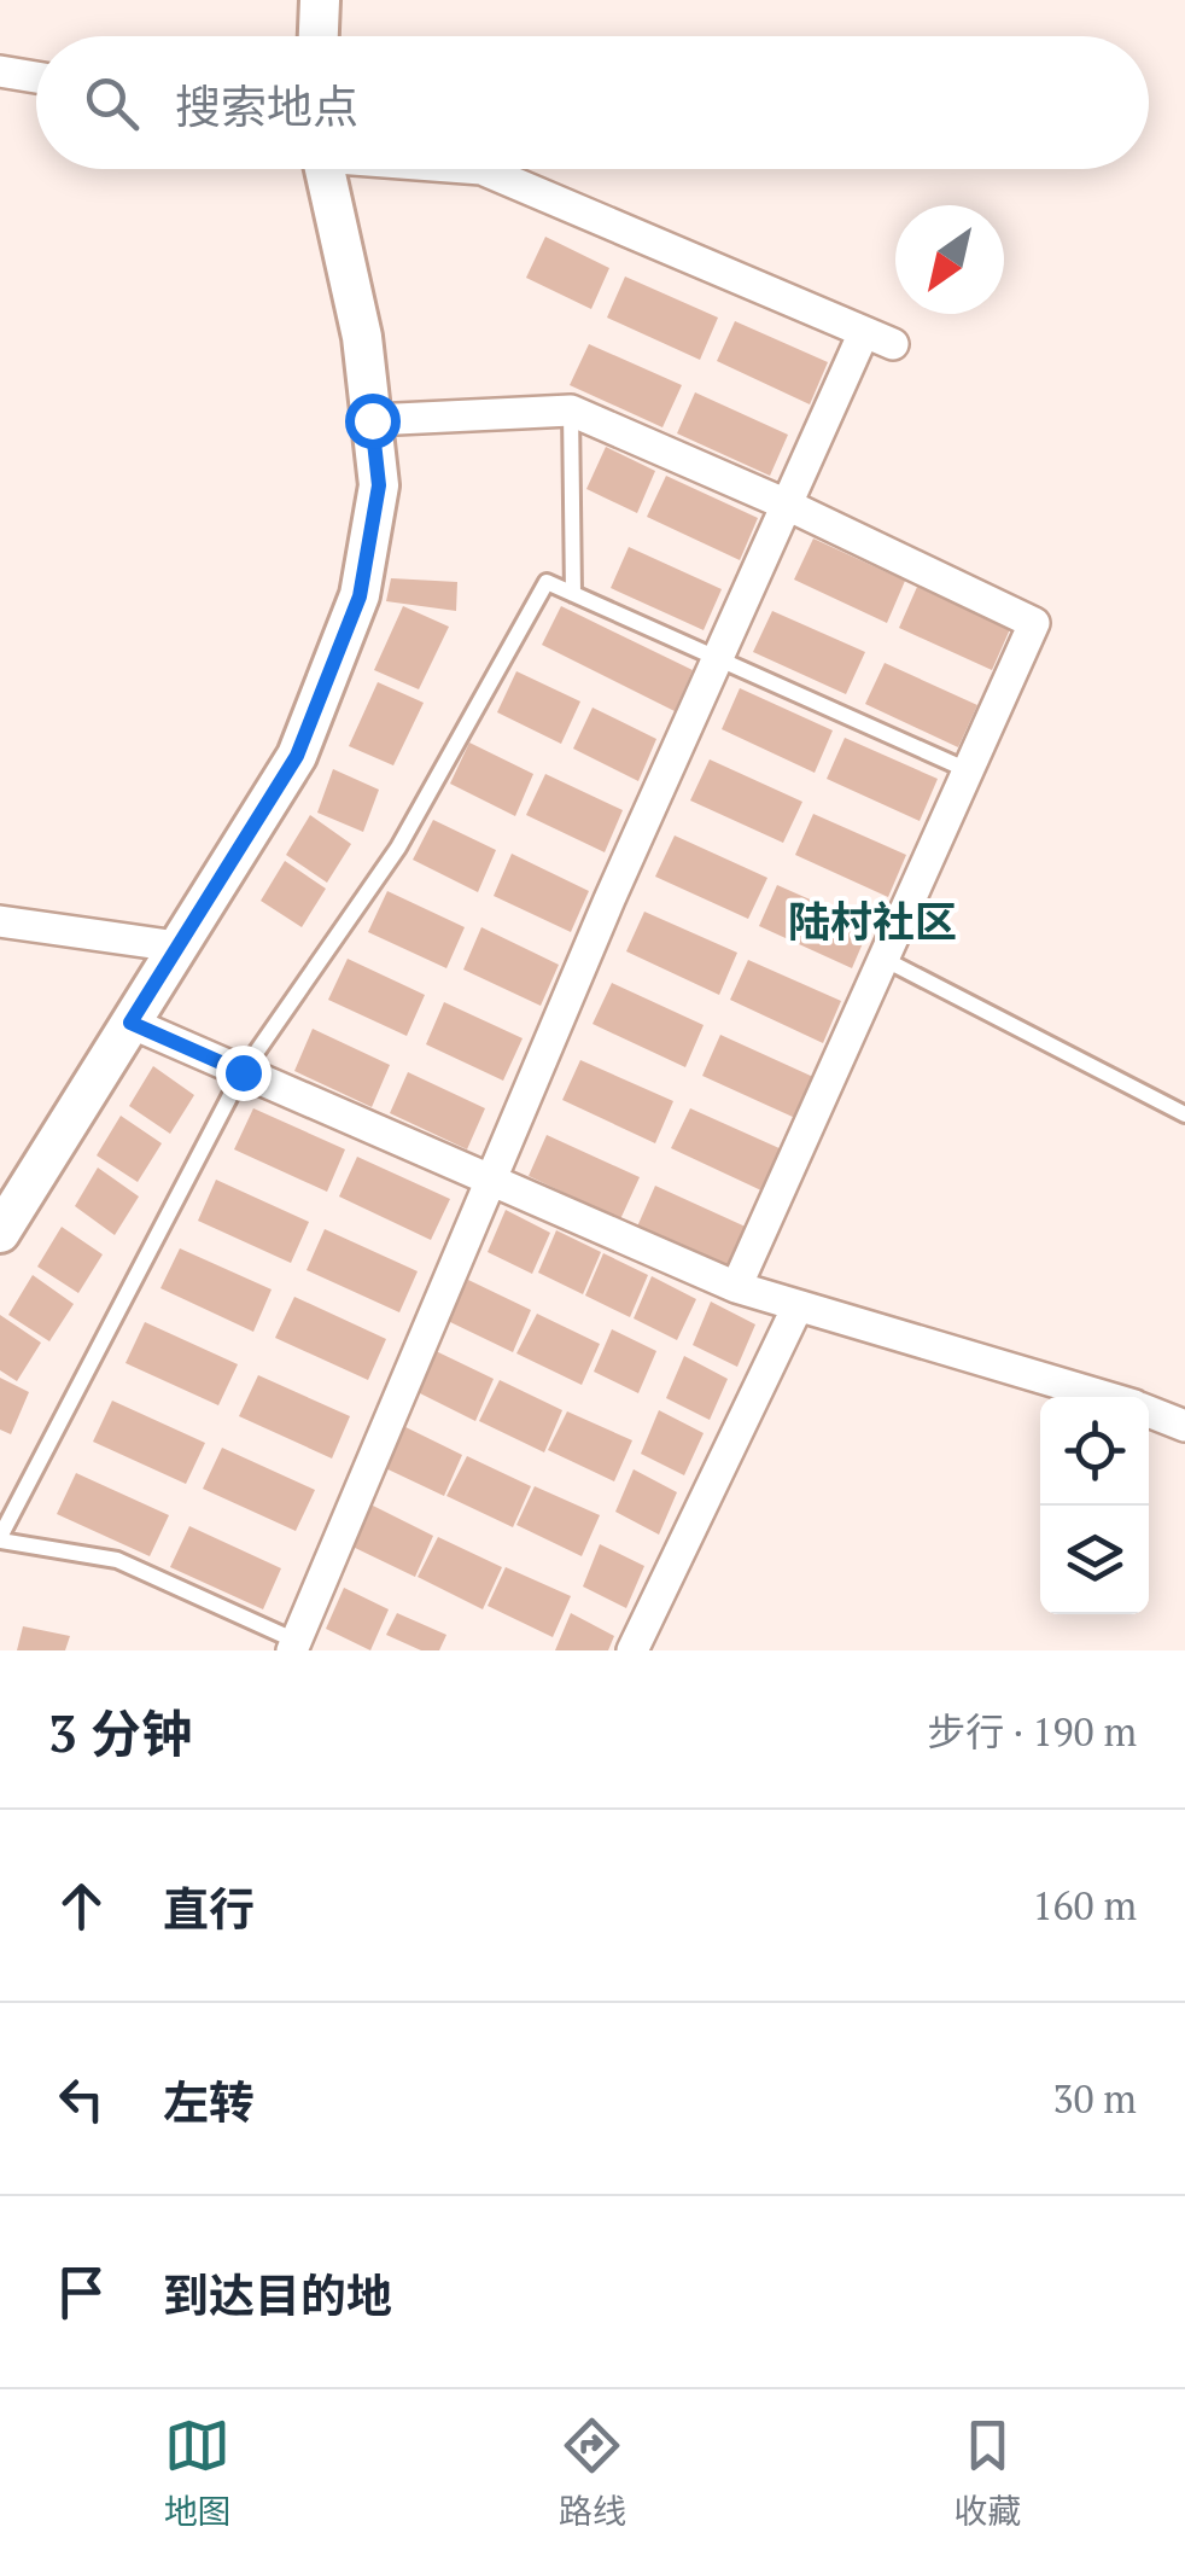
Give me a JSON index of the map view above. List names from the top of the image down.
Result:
{
  "districts": ["陆村社区"],
  "north": "bottom left",
  "page": {
    "search": "搜索地点",
    "heading": ["3 分钟", "步行 · 190 m"],
    "list": [
      ["直行", "160 m"],
      ["左转", "30 m"],
      "到达目的地"
    ],
    "nav": ["地图", "路线", "收藏"]
  }
}
